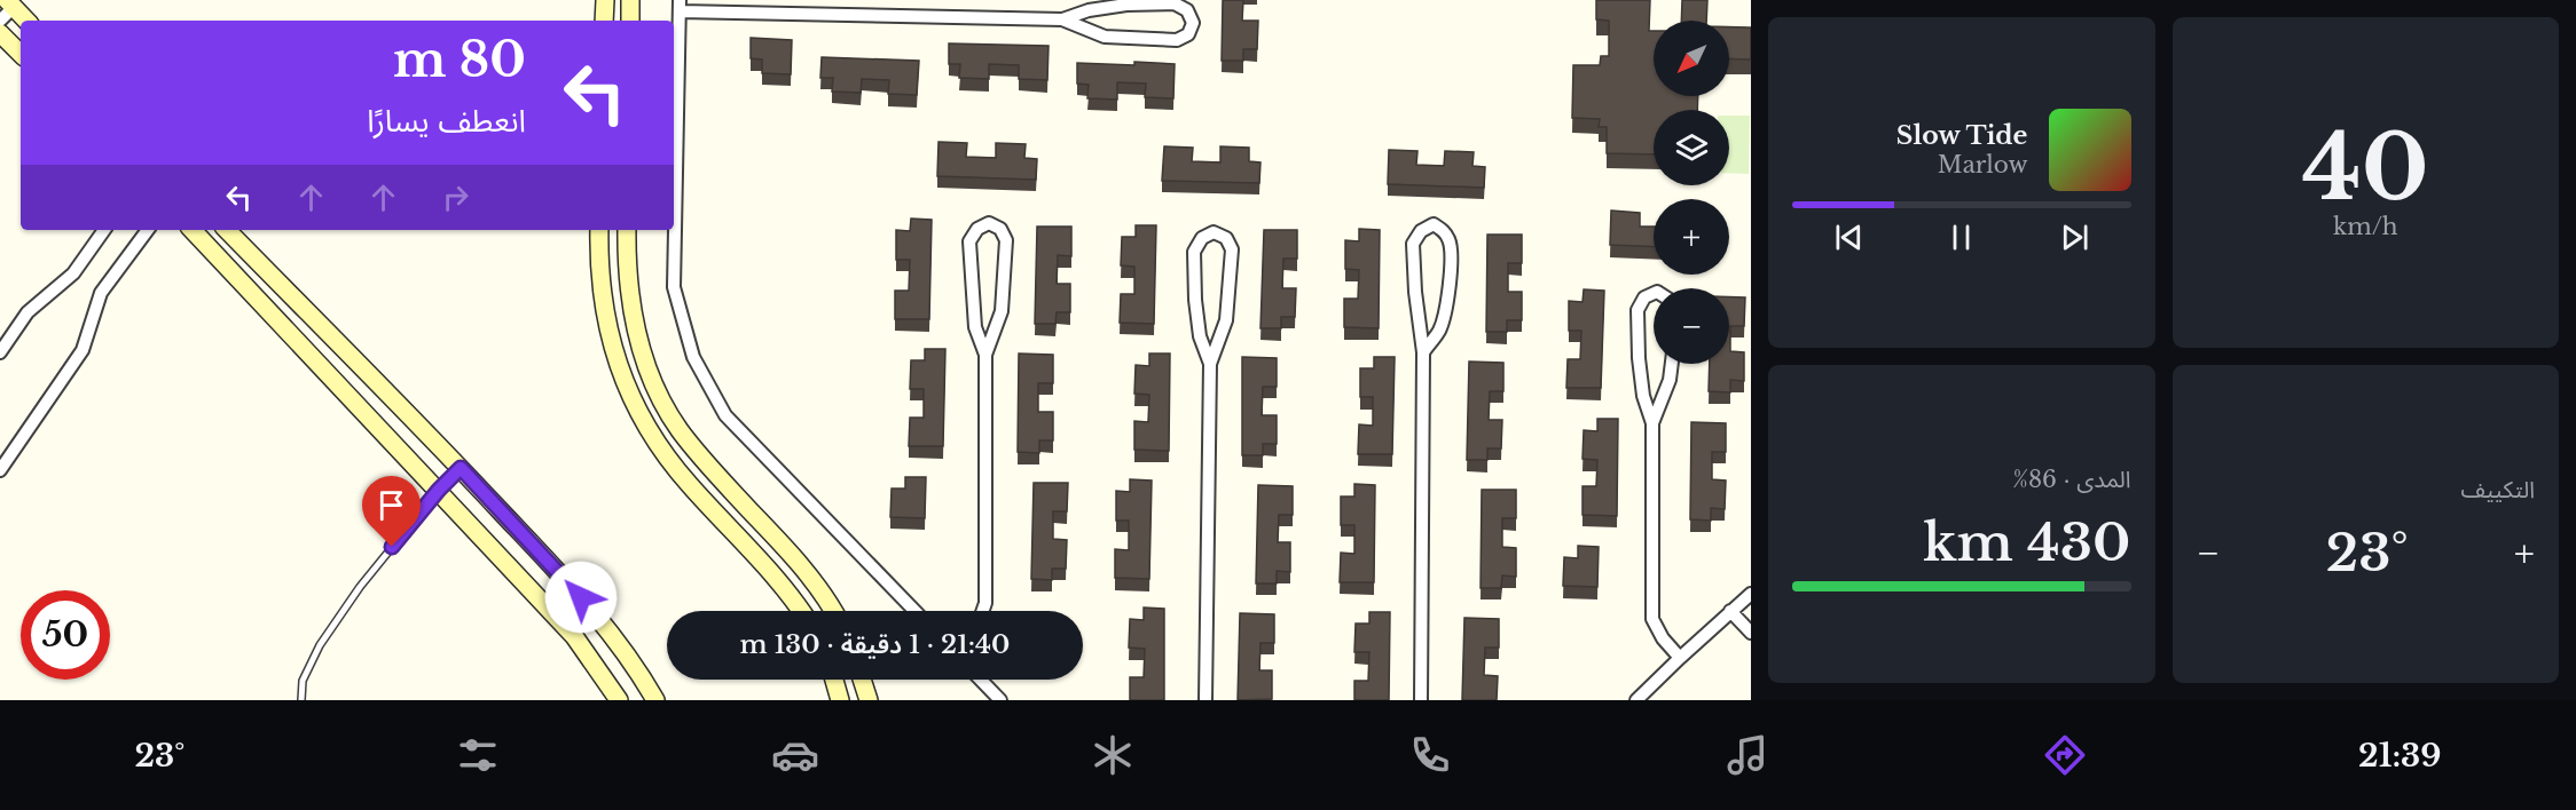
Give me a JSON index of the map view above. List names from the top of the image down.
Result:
{
  "north": "bottom left",
  "page": {
    "tile": [
      ["40", "km/h"],
      "التكييف",
      ["المدى · 86%", "430 km"]
    ],
    "map_buttons": ["+", "−"],
    "turn": ["80 m", "انعطف يسارًا"],
    "song": ["Slow Tide", "Marlow"],
    "heat": ["−", "23°", "+"],
    "limit": "50",
    "trip": "21:40 · 1 دقيقة · 130 m",
    "tabs": ["21:39", "23°"]
  }
}
